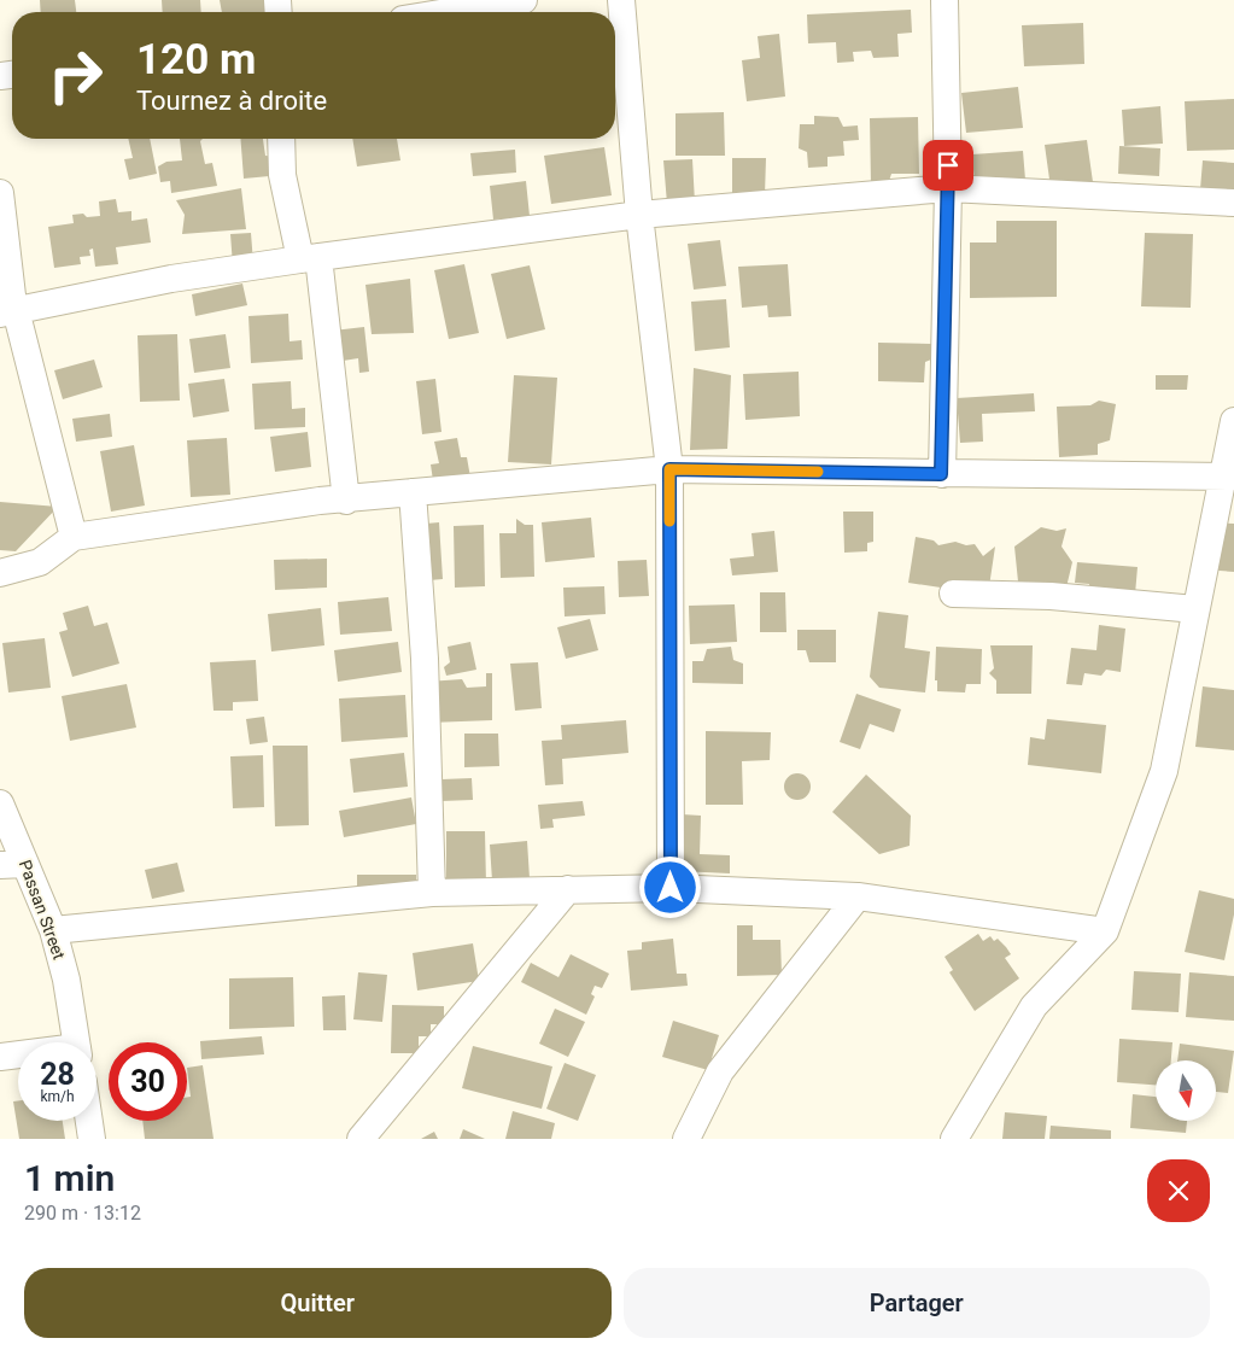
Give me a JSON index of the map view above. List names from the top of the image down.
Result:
{
  "streets": {
    "street": ["Passan Street"]
  },
  "north": "bottom",
  "page": {
    "turn": ["120 m", "Tournez à droite"],
    "speed": "28 km/h",
    "limit": "30",
    "heading": ["1 min", "290 m · 13:12"],
    "buttons": ["Quitter", "Partager"]
  }
}
